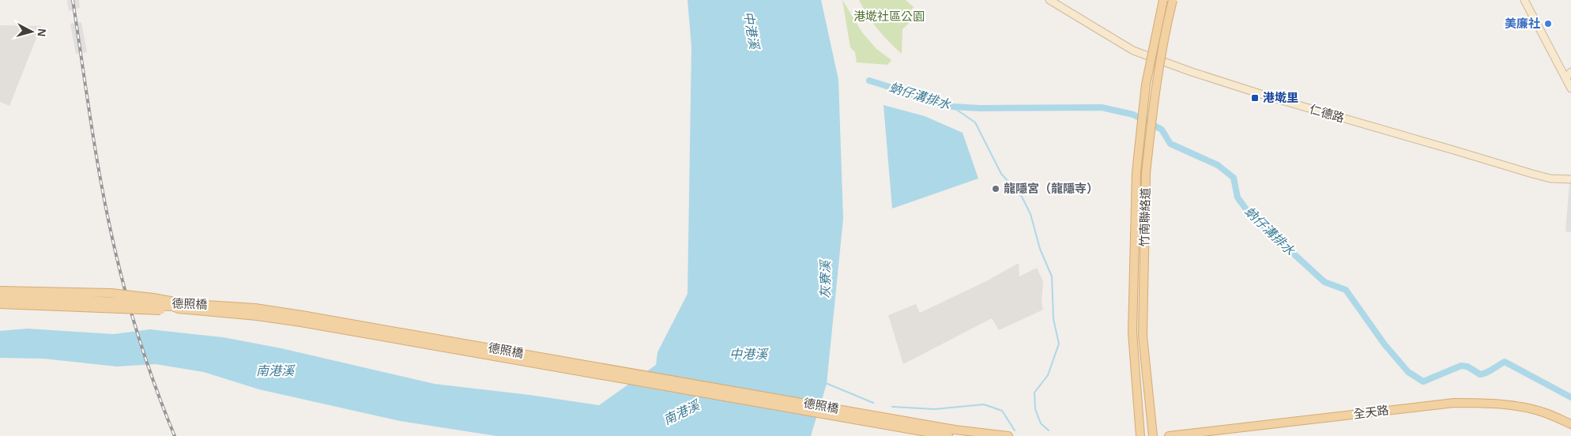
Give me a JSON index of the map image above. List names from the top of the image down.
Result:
{
  "streets": {
    "main road": ["竹南聯絡道", "德照橋", "全天路"],
    "street": ["仁德路"]
  },
  "water": [
    "中港溪",
    "蚋仔溝排水",
    "灰寮溪",
    "南港溪"
  ],
  "parks": ["港墘社區公園"],
  "places": {
    "other": ["美廉社", "龍隱宮（龍隱寺）"],
    "transit": ["港墘里"]
  },
  "north": "right"
}
